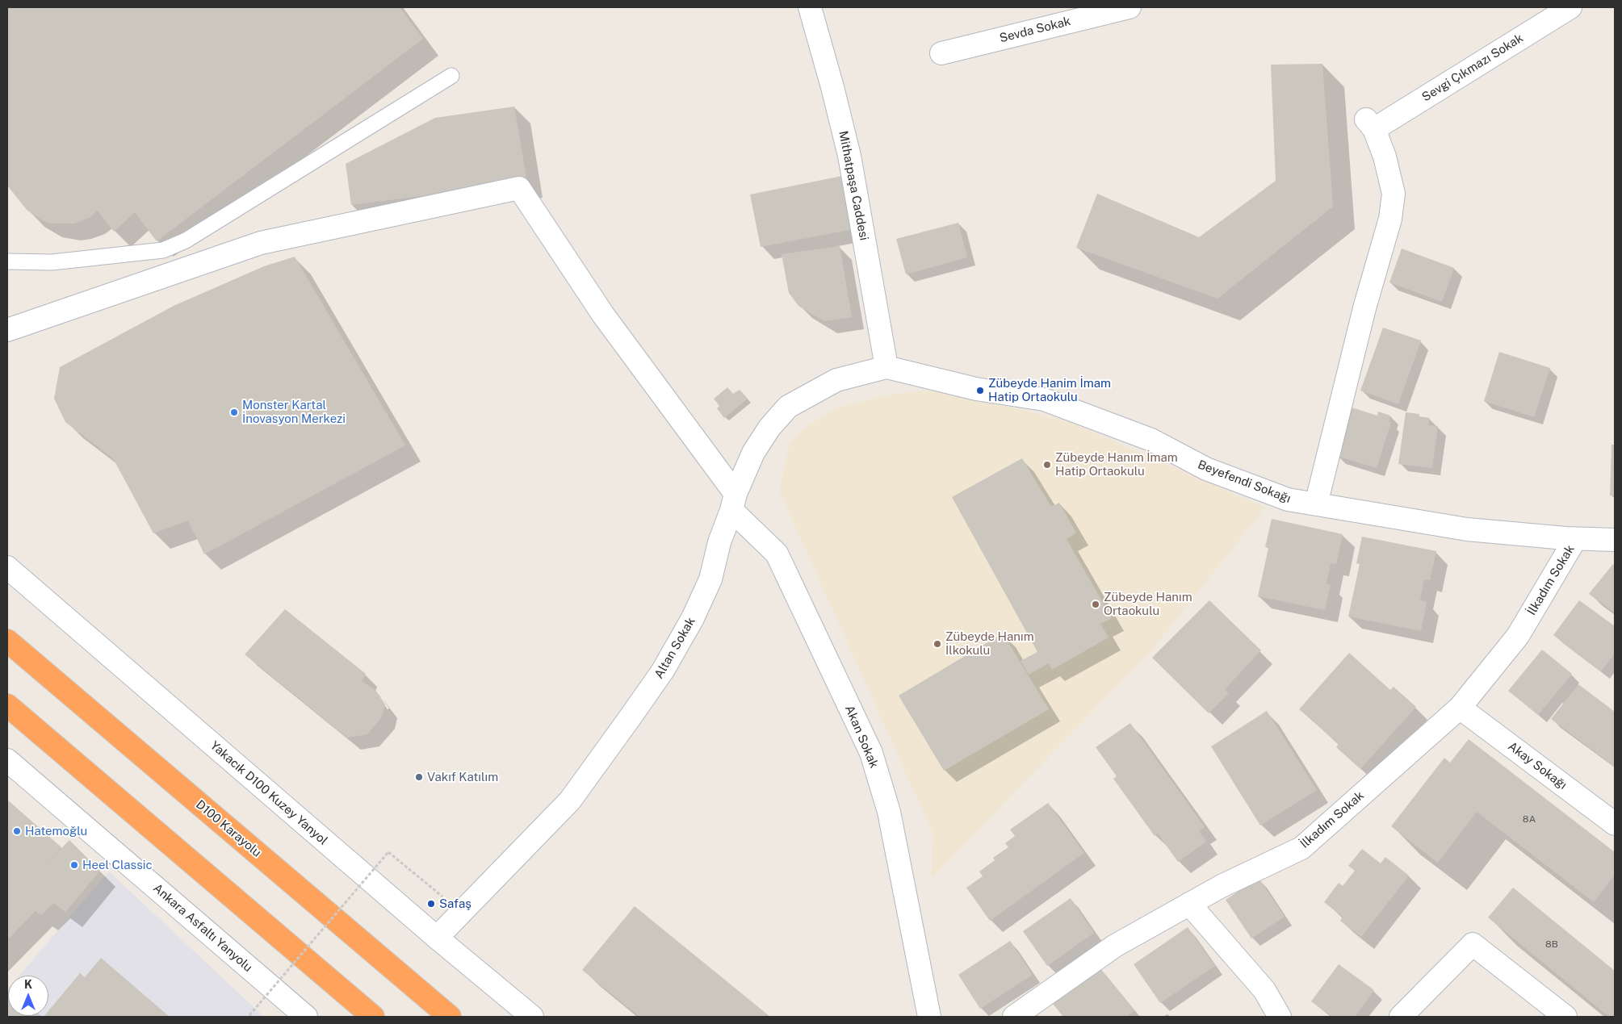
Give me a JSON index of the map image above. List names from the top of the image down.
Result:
{
  "streets": {
    "highway": ["D100 Karayolu"],
    "street": [
      "Sevda Sokak",
      "Sevgi Çıkmazı Sokak",
      "Mithatpaşa Caddesi",
      "Beyefendi Sokağı",
      "İlkadım Sokak",
      "Altan Sokak",
      "Akan Sokak",
      "Akay Sokağı",
      "Yakacık D100 Kuzey Yanyol",
      "Ankara Asfaltı Yanyolu"
    ]
  },
  "crossings": [
    ["Sevgi Çıkmazı Sokak", "Beyefendi Sokağı"],
    ["Mithatpaşa Caddesi", "Beyefendi Sokağı"],
    ["Mithatpaşa Caddesi", "Altan Sokak"],
    ["Beyefendi Sokağı", "İlkadım Sokak"],
    ["Beyefendi Sokağı", "Altan Sokak"],
    ["İlkadım Sokak", "Akay Sokağı"],
    ["Altan Sokak", "Akan Sokak"],
    ["Altan Sokak", "Yakacık D100 Kuzey Yanyol"]
  ],
  "places": [
    "Zübeyde Hanim İmam Hati̇p Ortaokulu",
    "Monster Kartal İnovasyon Merkezi",
    "Zübeyde Hanım İmam Hatip Ortaokulu",
    "Zübeyde Hanım Ortaokulu",
    "Zübeyde Hanım İlkokulu",
    "Vakıf Katılım",
    "Hatemoğlu",
    "Heel Classic",
    "Safaş"
  ],
  "house_numbers": ["8A", "8B"],
  "north": "top"
}
